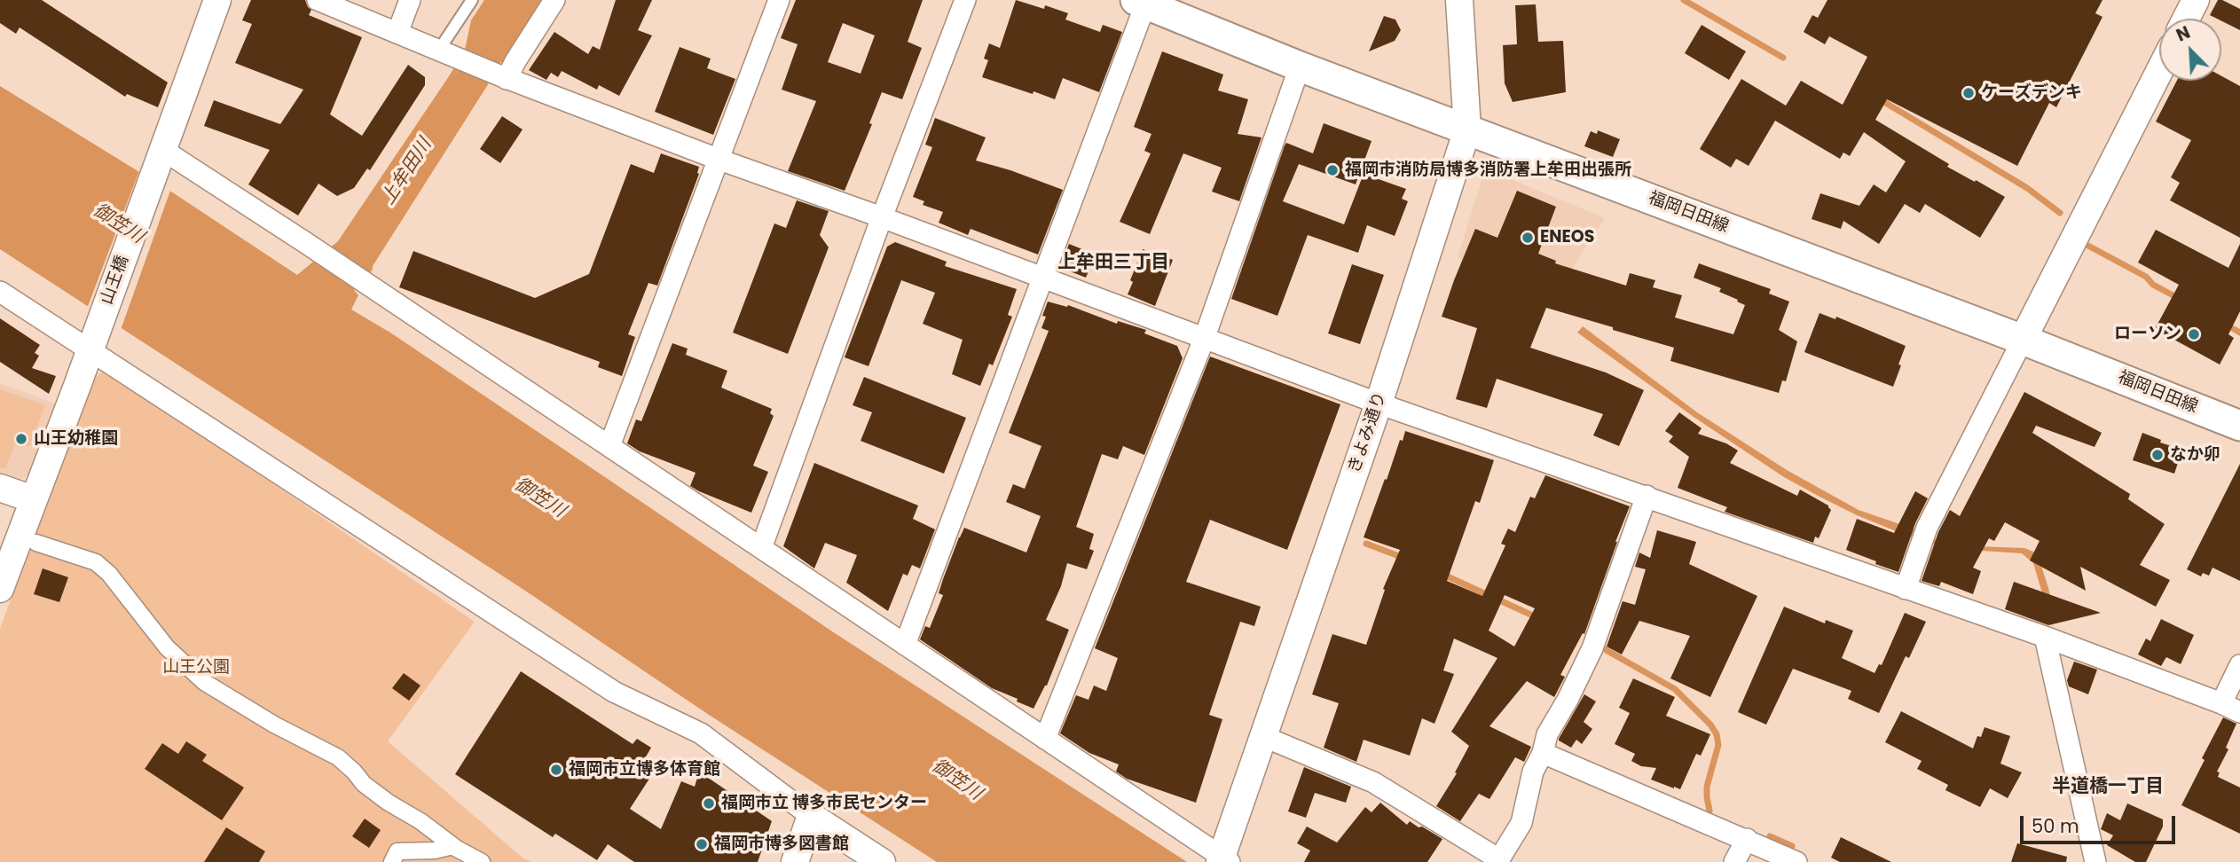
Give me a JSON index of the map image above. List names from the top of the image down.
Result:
{
  "streets": {
    "main road": ["福岡日田線"],
    "street": ["山王橋", "きよみ通り"]
  },
  "crossings": [
    ["福岡日田線", "きよみ通り"]
  ],
  "districts": ["上牟田三丁目", "半道橋一丁目"],
  "water": ["上牟田川", "御笠川"],
  "parks": ["山王公園"],
  "places": [
    "ケーズデンキ",
    "福岡市消防局博多消防署上牟田出張所",
    "ENEOS",
    "ローソン",
    "山王幼稚園",
    "なか卯",
    "福岡市立博多体育館",
    "福岡市立 博多市民センター",
    "福岡市博多図書館"
  ],
  "scale_bar": "50 m",
  "north": "top left"
}
